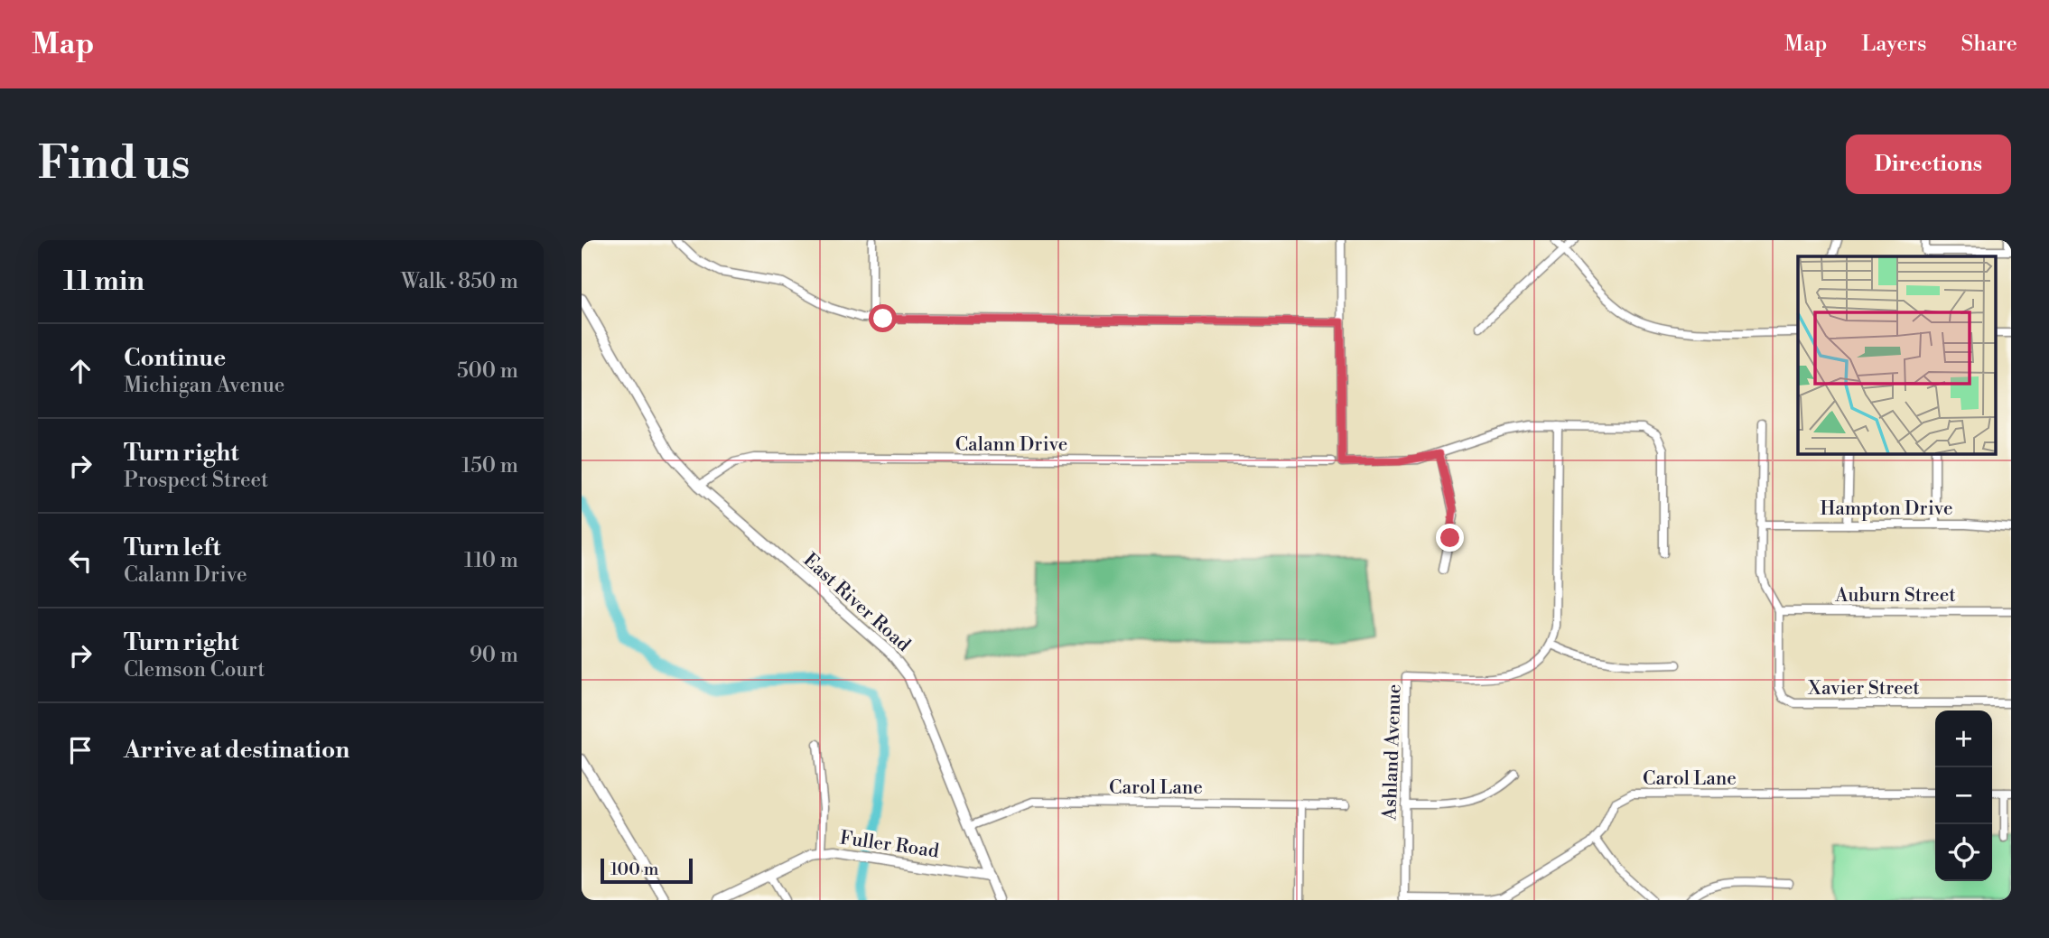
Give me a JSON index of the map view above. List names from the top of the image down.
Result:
{
  "streets": {
    "street": [
      "Calann Drive",
      "Hampton Drive",
      "Auburn Street",
      "East River Road",
      "Xavier Street",
      "Ashland Avenue",
      "Carol Lane",
      "Fuller Road"
    ]
  },
  "crossings": [
    ["Calann Drive", "East River Road"],
    ["Hampton Drive", "Xavier Street"],
    ["Auburn Street", "Xavier Street"],
    ["East River Road", "Carol Lane"],
    ["East River Road", "Fuller Road"]
  ],
  "scale_bar": "100 m",
  "page": {
    "header": "Map",
    "nav": ["Map", "Layers", "Share"],
    "buttons": "Directions",
    "title": "Find us",
    "heading": ["11 min", "Walk · 850 m"],
    "list": [
      ["Continue", "Michigan Avenue", "500 m"],
      ["Turn right", "Prospect Street", "150 m"],
      ["Turn left", "Calann Drive", "110 m"],
      ["Turn right", "Clemson Court", "90 m"],
      "Arrive at destination"
    ],
    "map_buttons": ["+", "−"],
    "scale": "100 m"
  }
}
